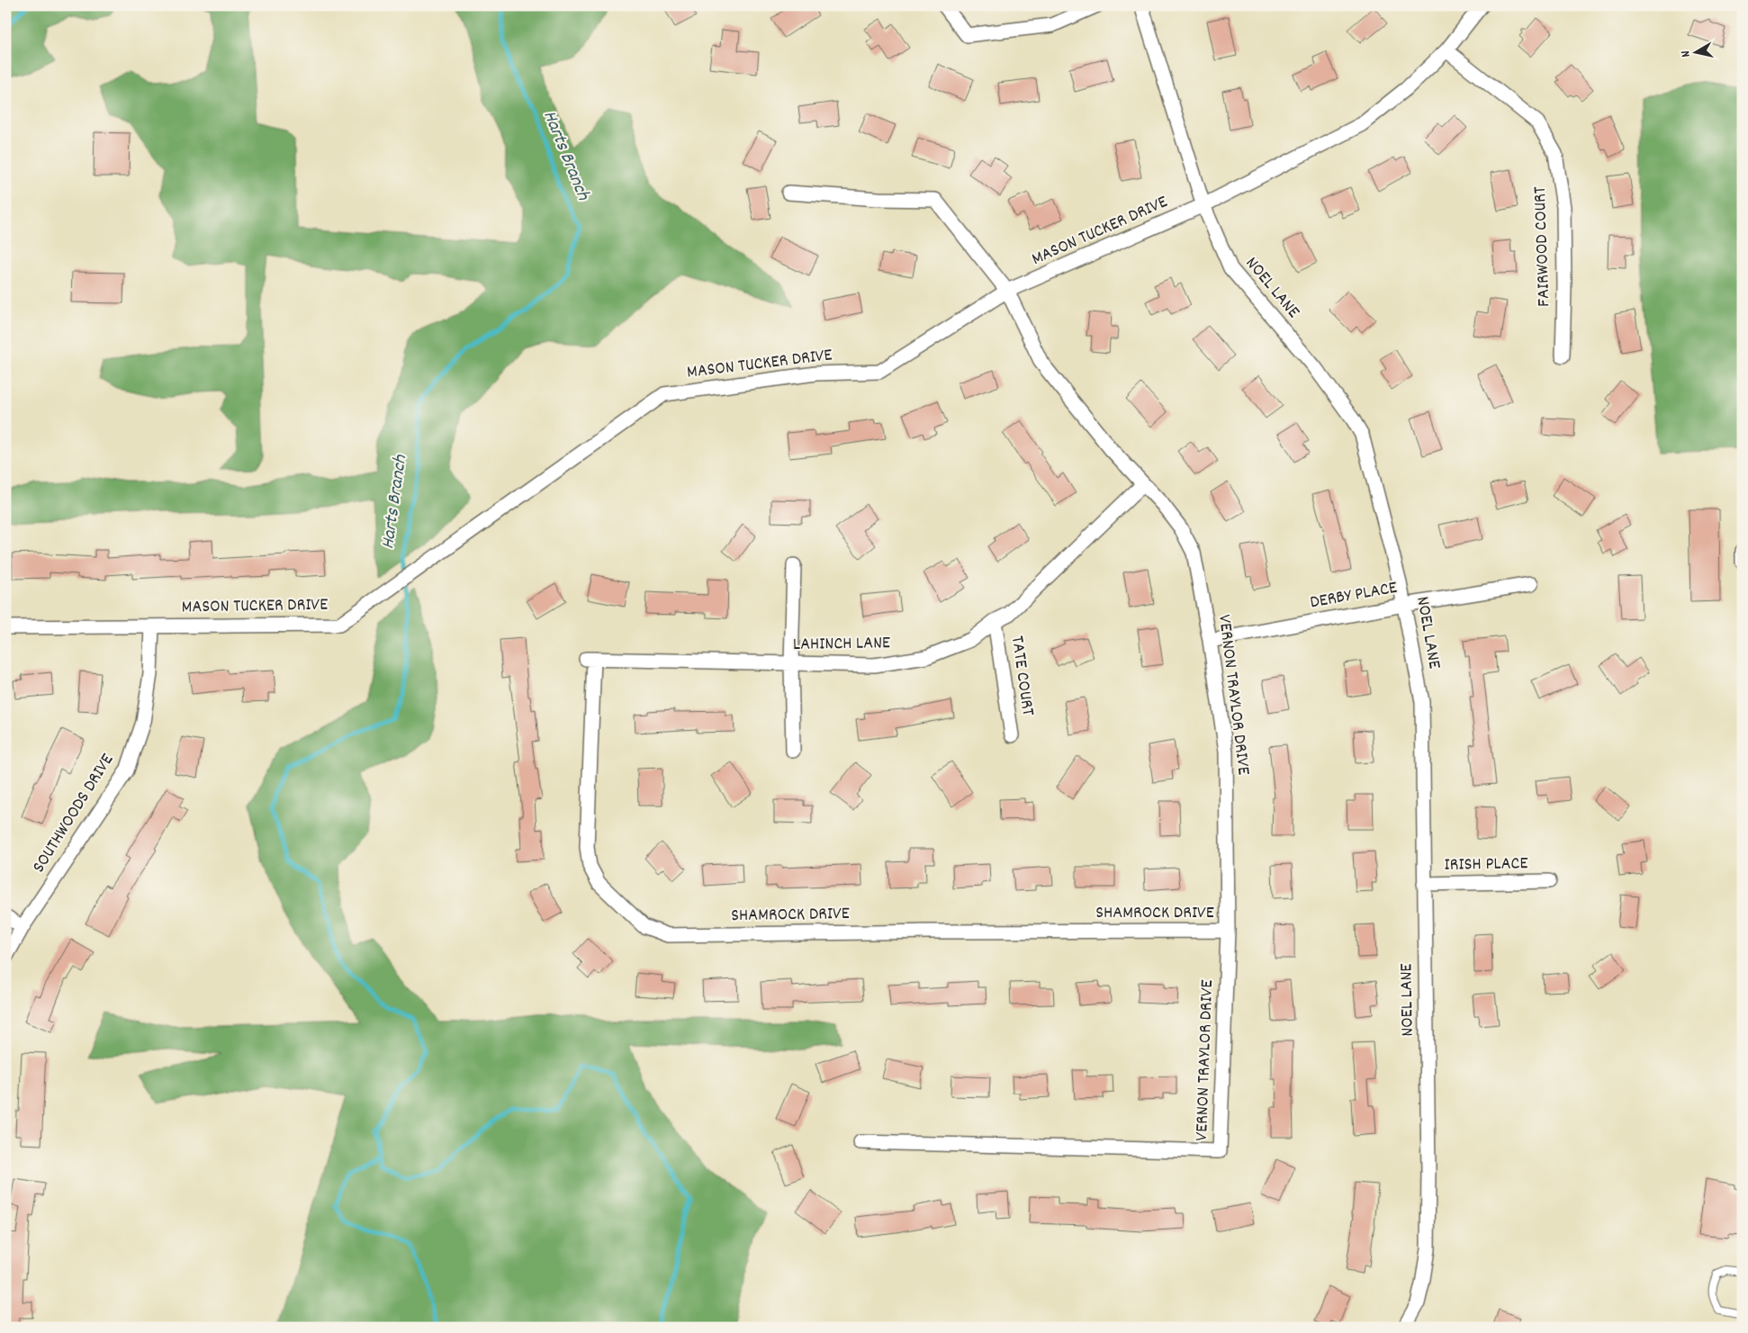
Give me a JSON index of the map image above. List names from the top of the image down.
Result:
{
  "streets": {
    "street": [
      "MASON TUCKER DRIVE",
      "FAIRWOOD COURT",
      "NOEL LANE",
      "DERBY PLACE",
      "LAHINCH LANE",
      "TATE COURT",
      "VERNON TRAYLOR DRIVE",
      "SOUTHWOODS DRIVE",
      "IRISH PLACE",
      "SHAMROCK DRIVE"
    ]
  },
  "crossings": [
    ["MASON TUCKER DRIVE", "FAIRWOOD COURT"],
    ["MASON TUCKER DRIVE", "NOEL LANE"],
    ["MASON TUCKER DRIVE", "VERNON TRAYLOR DRIVE"],
    ["MASON TUCKER DRIVE", "SOUTHWOODS DRIVE"],
    ["NOEL LANE", "DERBY PLACE"],
    ["NOEL LANE", "IRISH PLACE"],
    ["DERBY PLACE", "VERNON TRAYLOR DRIVE"],
    ["LAHINCH LANE", "TATE COURT"],
    ["LAHINCH LANE", "VERNON TRAYLOR DRIVE"],
    ["LAHINCH LANE", "SHAMROCK DRIVE"],
    ["VERNON TRAYLOR DRIVE", "SHAMROCK DRIVE"]
  ],
  "water": ["Harts Branch"],
  "north": "left"
}
